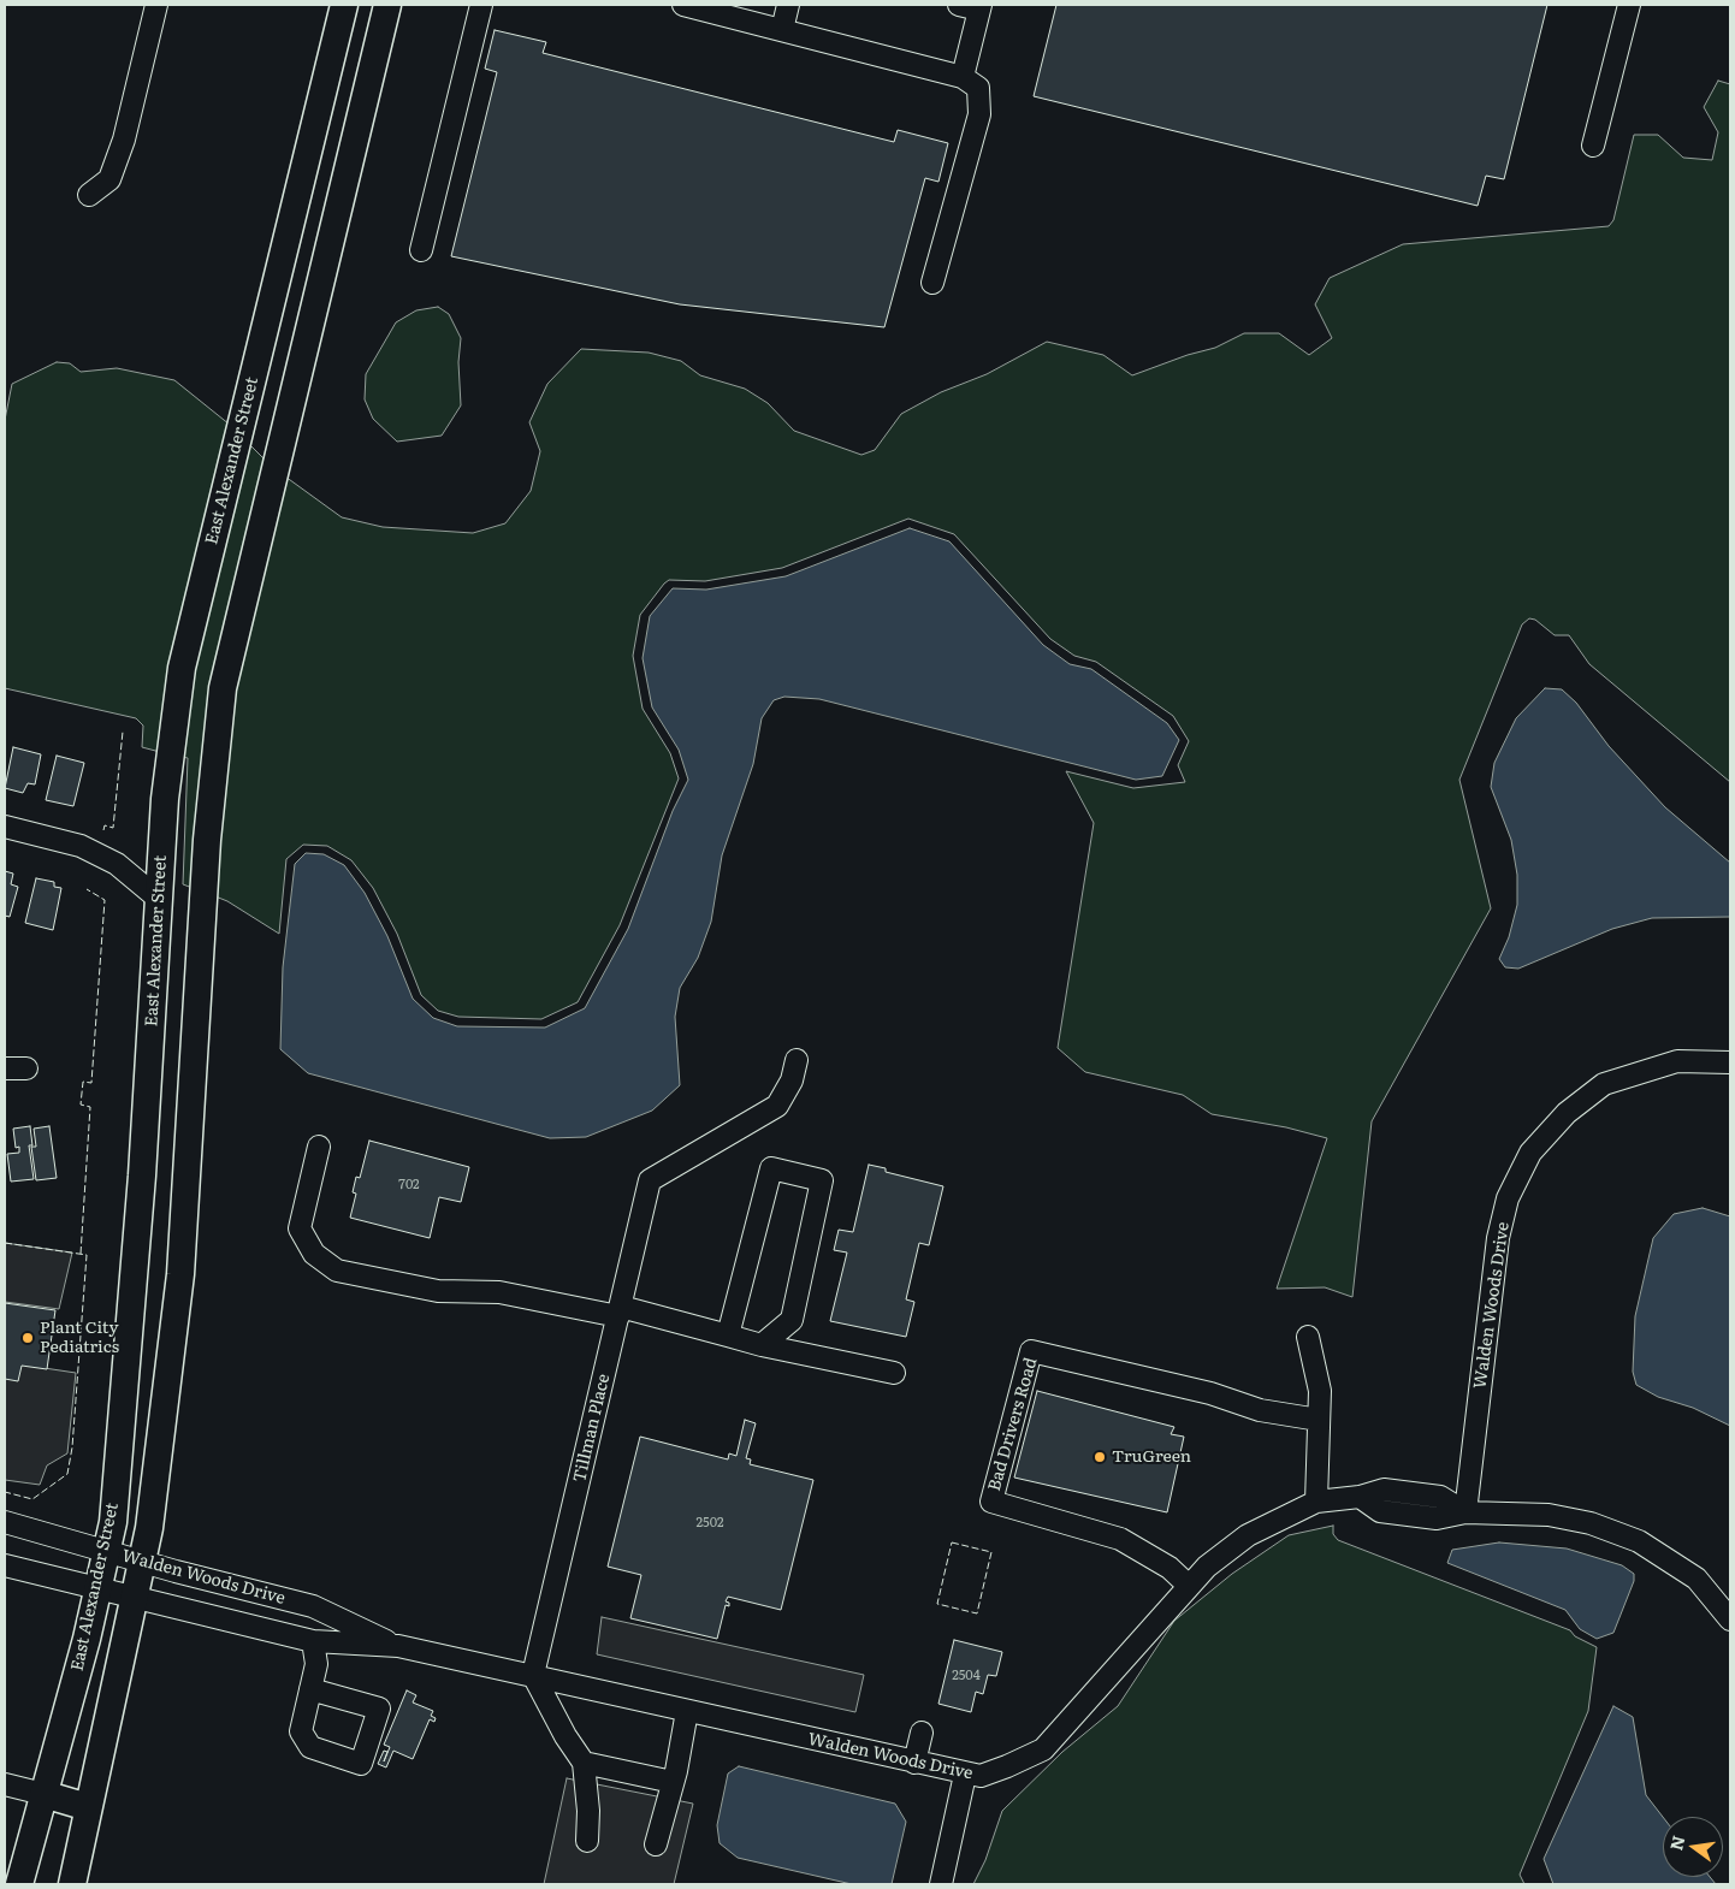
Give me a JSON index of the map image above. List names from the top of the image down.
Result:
{
  "streets": {
    "main road": ["East Alexander Street"],
    "street": ["Walden Woods Drive", "Bad Drivers Road", "Tillman Place"]
  },
  "crossings": [
    ["East Alexander Street", "Walden Woods Drive"],
    ["Walden Woods Drive", "Bad Drivers Road"],
    ["Walden Woods Drive", "Tillman Place"]
  ],
  "places": ["Plant City Pediatrics", "TruGreen"],
  "house_numbers": ["702", "2502", "2504"],
  "north": "left"
}
